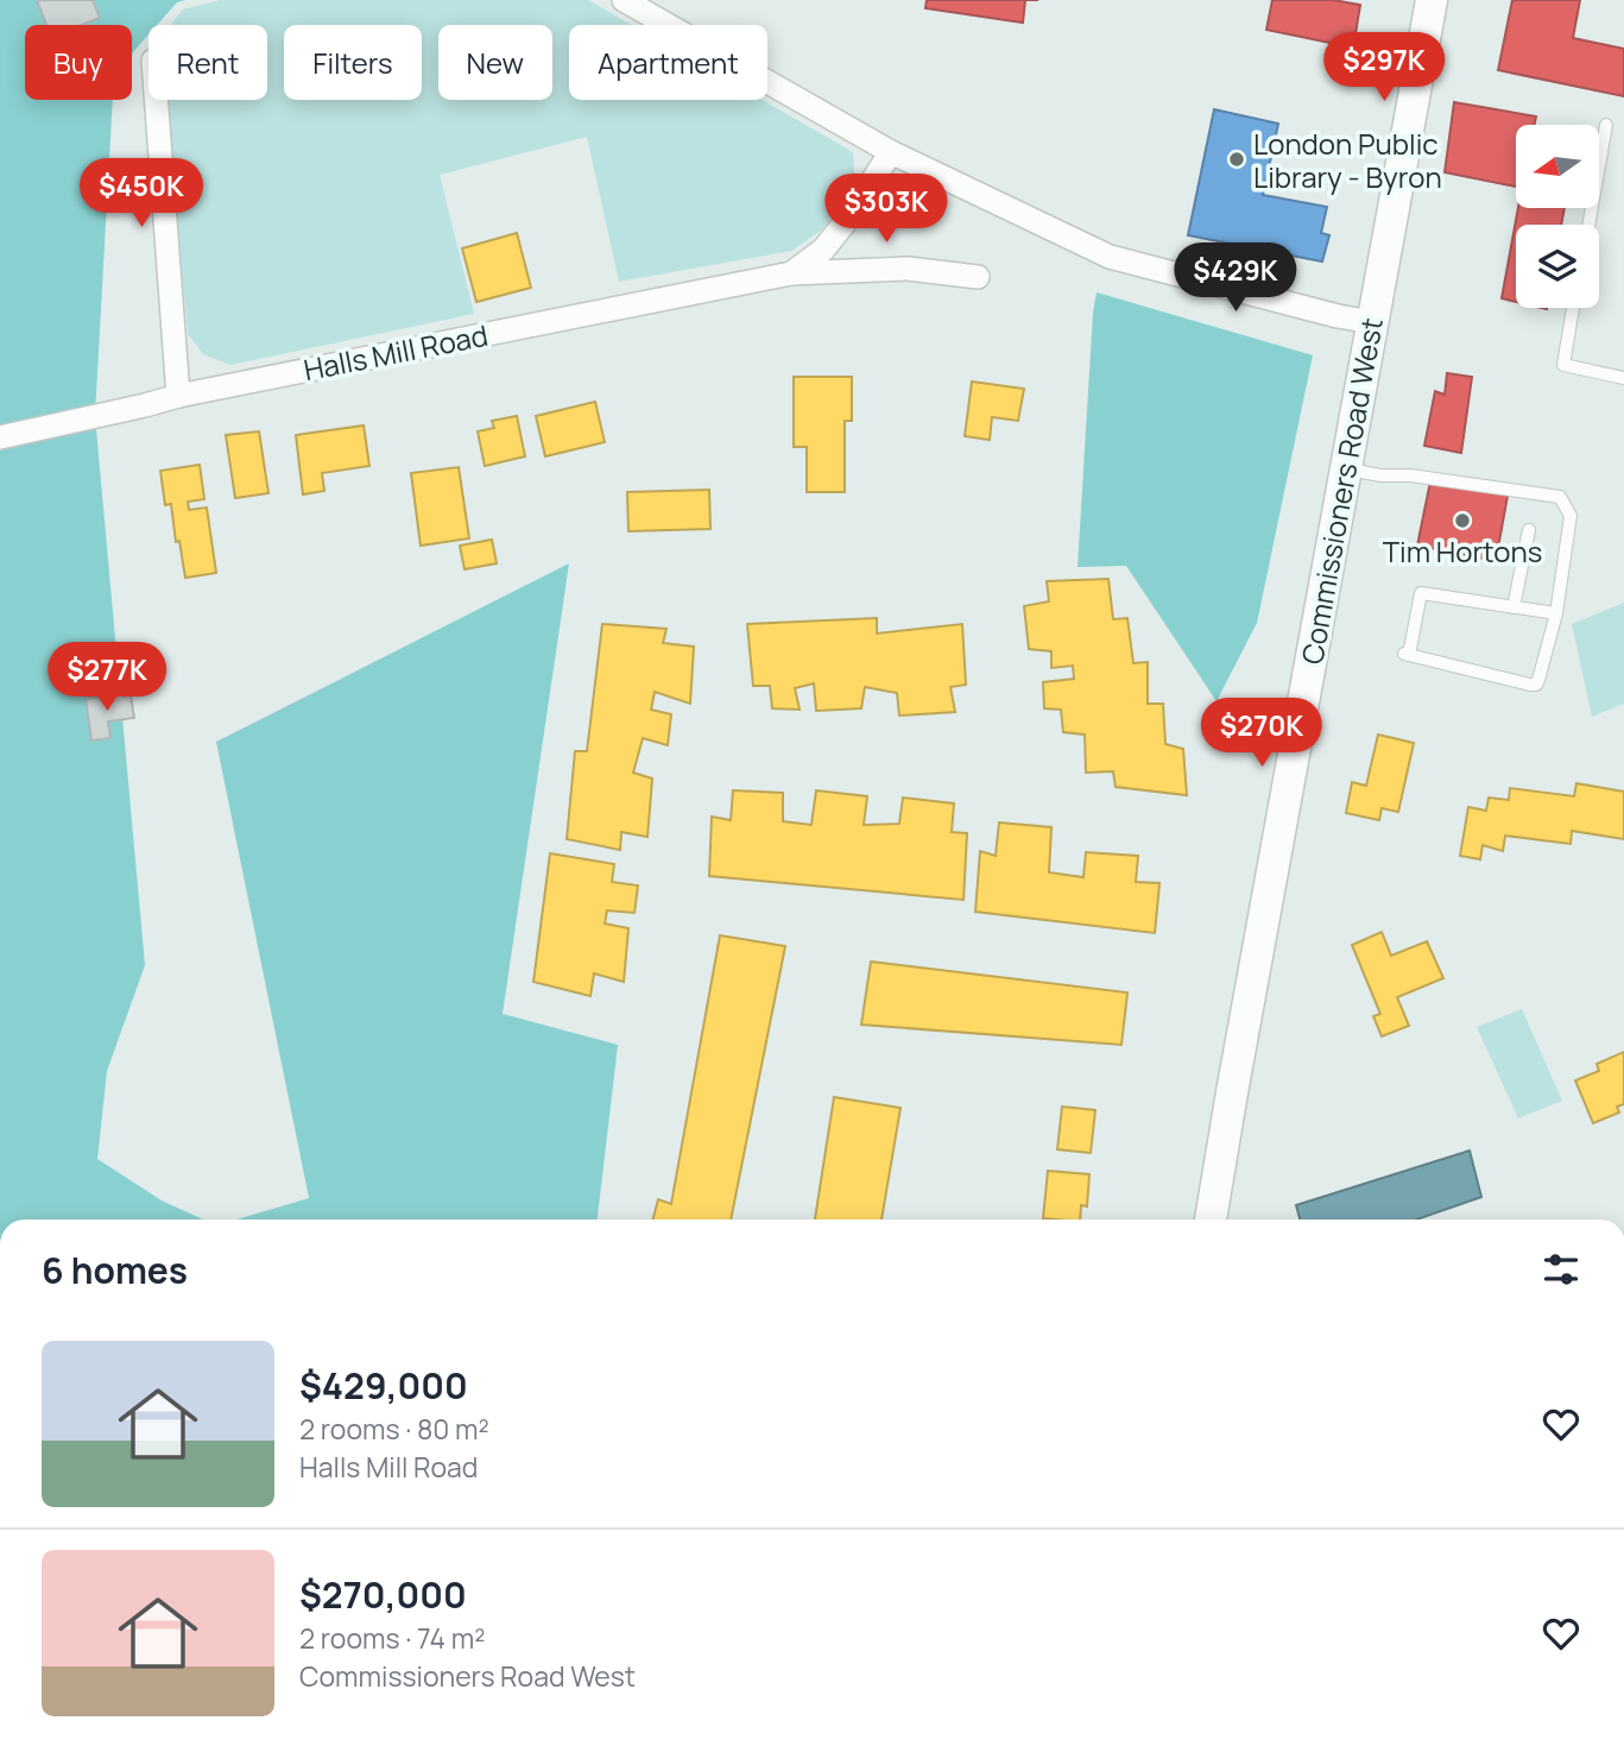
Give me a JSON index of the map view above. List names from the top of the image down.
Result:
{
  "streets": {
    "main road": ["Commissioners Road West"],
    "street": ["Halls Mill Road"]
  },
  "places": ["London Public Library - Byron", "Tim Hortons"],
  "north": "left",
  "page": {
    "chip": [
      "Buy",
      "Rent",
      "Filters",
      "New",
      "Apartment"
    ],
    "price": [
      "$297K",
      "$450K",
      "$303K",
      "$429K",
      "$277K",
      "$270K"
    ],
    "heading": "6 homes",
    "list": [
      {
        "name": "$429,000",
        "note": "2 rooms · 80 m² · Halls Mill Road"
      },
      {
        "name": "$270,000",
        "note": "2 rooms · 74 m² · Commissioners Road West"
      }
    ]
  }
}
